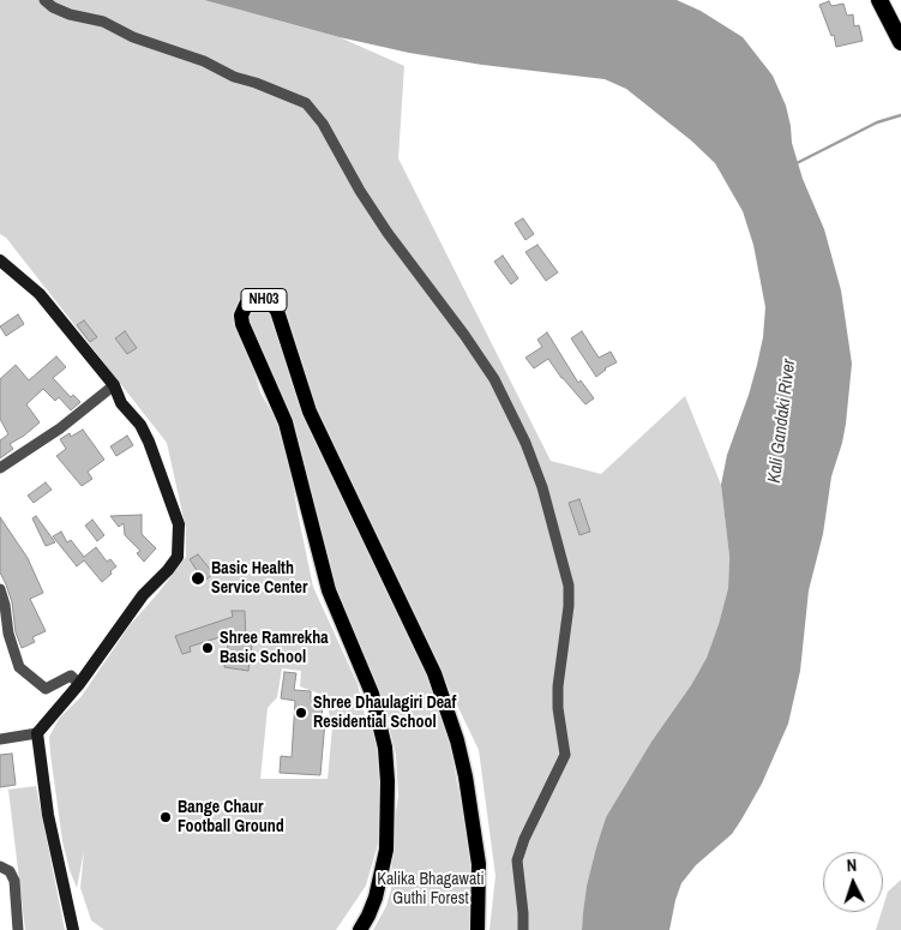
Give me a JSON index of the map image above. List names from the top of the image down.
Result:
{
  "streets": {
    "main road": ["NH03"]
  },
  "water": ["Kali Gandaki River"],
  "parks": ["Kalika Bhagawati Guthi Forest"],
  "places": [
    "Basic Health Service Center",
    "Shree Ramrekha Basic School",
    "Shree Dhaulagiri Deaf Residential School",
    "Bange Chaur Football Ground"
  ],
  "north": "top"
}
